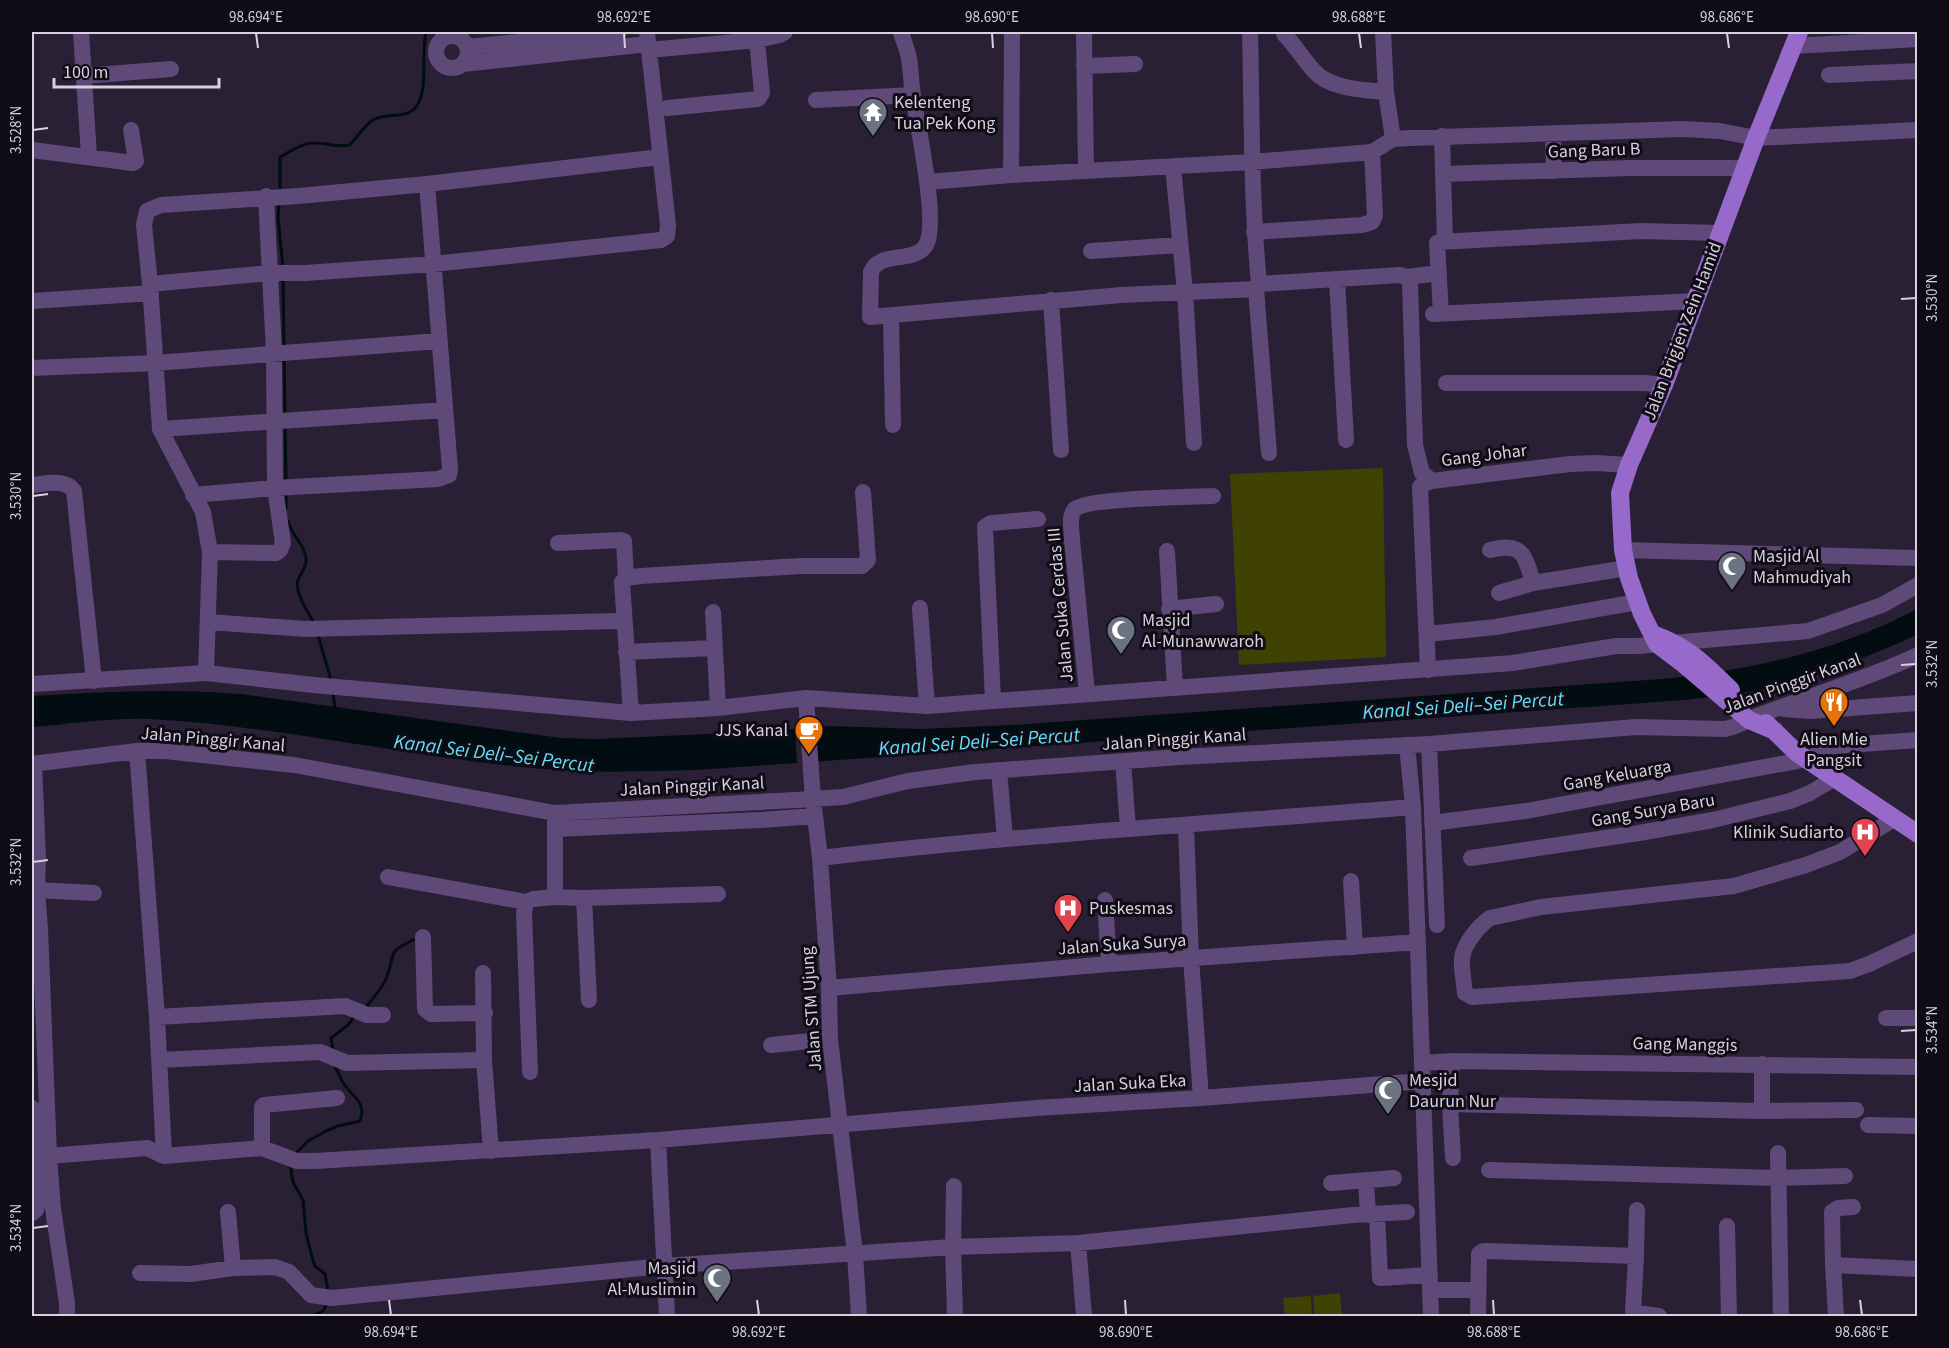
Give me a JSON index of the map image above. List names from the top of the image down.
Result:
{
  "streets": {
    "main road": ["Jalan Brigjen Zein Hamid"],
    "street": [
      "Gang Baru B",
      "Gang Johar",
      "Jalan Suka Cerdas III",
      "Jalan Pinggir Kanal",
      "Gang Keluarga",
      "Gang Surya Baru",
      "Jalan Suka Surya",
      "Jalan STM Ujung",
      "Gang Manggis",
      "Jalan Suka Eka"
    ]
  },
  "crossings": [
    ["Gang Baru B", "Jalan Brigjen Zein Hamid"],
    ["Jalan Brigjen Zein Hamid", "Gang Johar"],
    ["Jalan Pinggir Kanal", "Jalan STM Ujung"],
    ["Jalan Suka Surya", "Jalan STM Ujung"],
    ["Jalan STM Ujung", "Jalan Suka Eka"]
  ],
  "water": ["Kanal Sei Deli–Sei Percut"],
  "places": {
    "temple": ["Kelenteng Tua Pek Kong"],
    "mosque": [
      "Masjid Al Mahmudiyah",
      "Masjid Al-Munawwaroh",
      "Mesjid Daurun Nur",
      "Masjid Al-Muslimin"
    ],
    "restaurant": ["Alien Mie Pangsit"],
    "cafe": ["JJS Kanal"],
    "hospital": ["Klinik Sudiarto", "Puskesmas"]
  },
  "scale_bar": "100 m",
  "coordinates": [
    "98.694°E",
    "98.692°E",
    "98.690°E",
    "98.688°E",
    "98.686°E",
    "3.528°N",
    "3.530°N",
    "3.532°N",
    "3.534°N"
  ]
}
